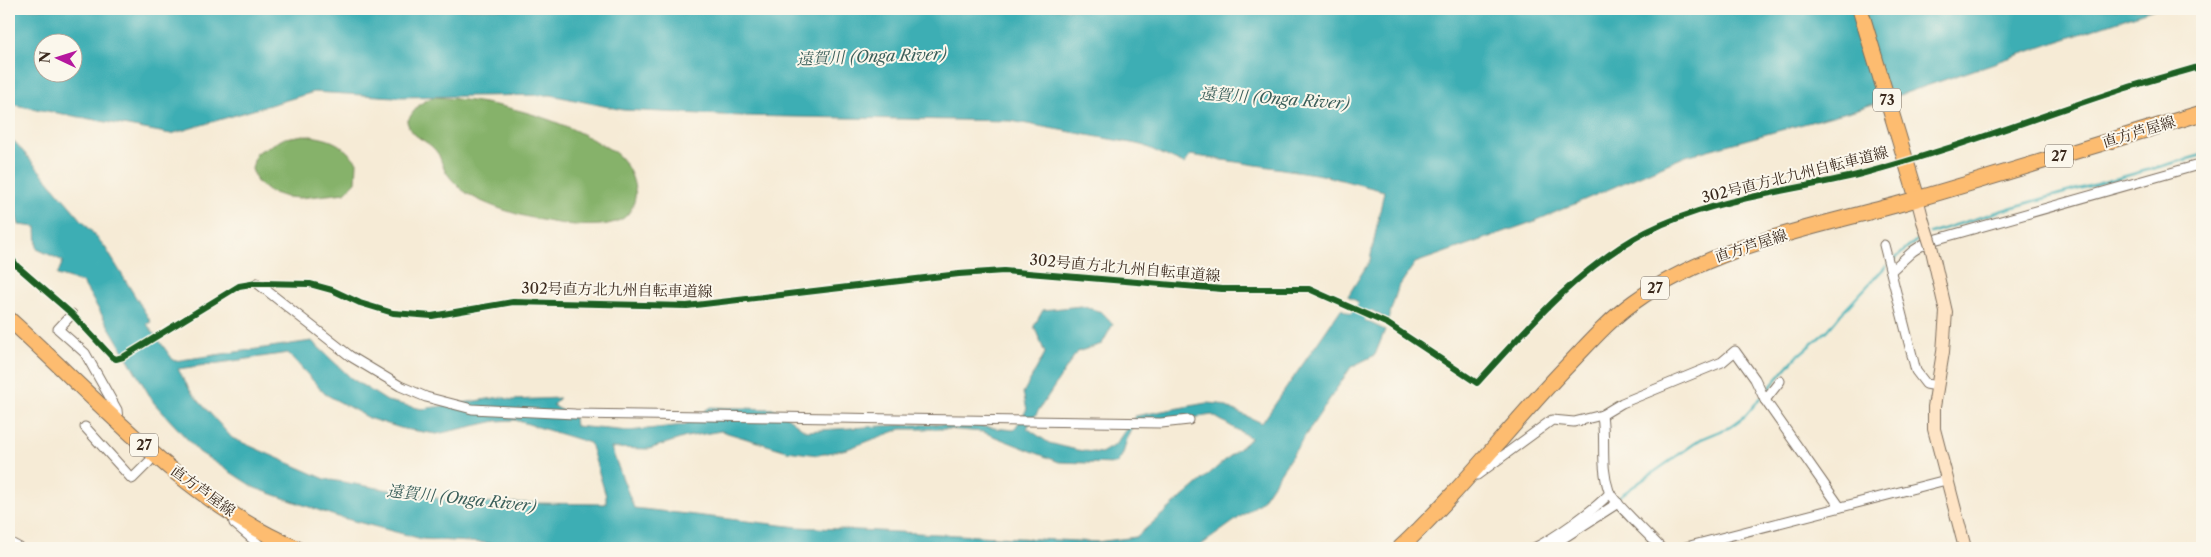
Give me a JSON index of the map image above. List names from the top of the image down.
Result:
{
  "streets": {
    "main road": ["73", "直方芦屋線", "27"],
    "cycle path": ["302号直方北九州自転車道線"]
  },
  "crossings": [
    ["73", "直方芦屋線"]
  ],
  "water": ["遠賀川 (Onga River)"],
  "north": "left"
}
